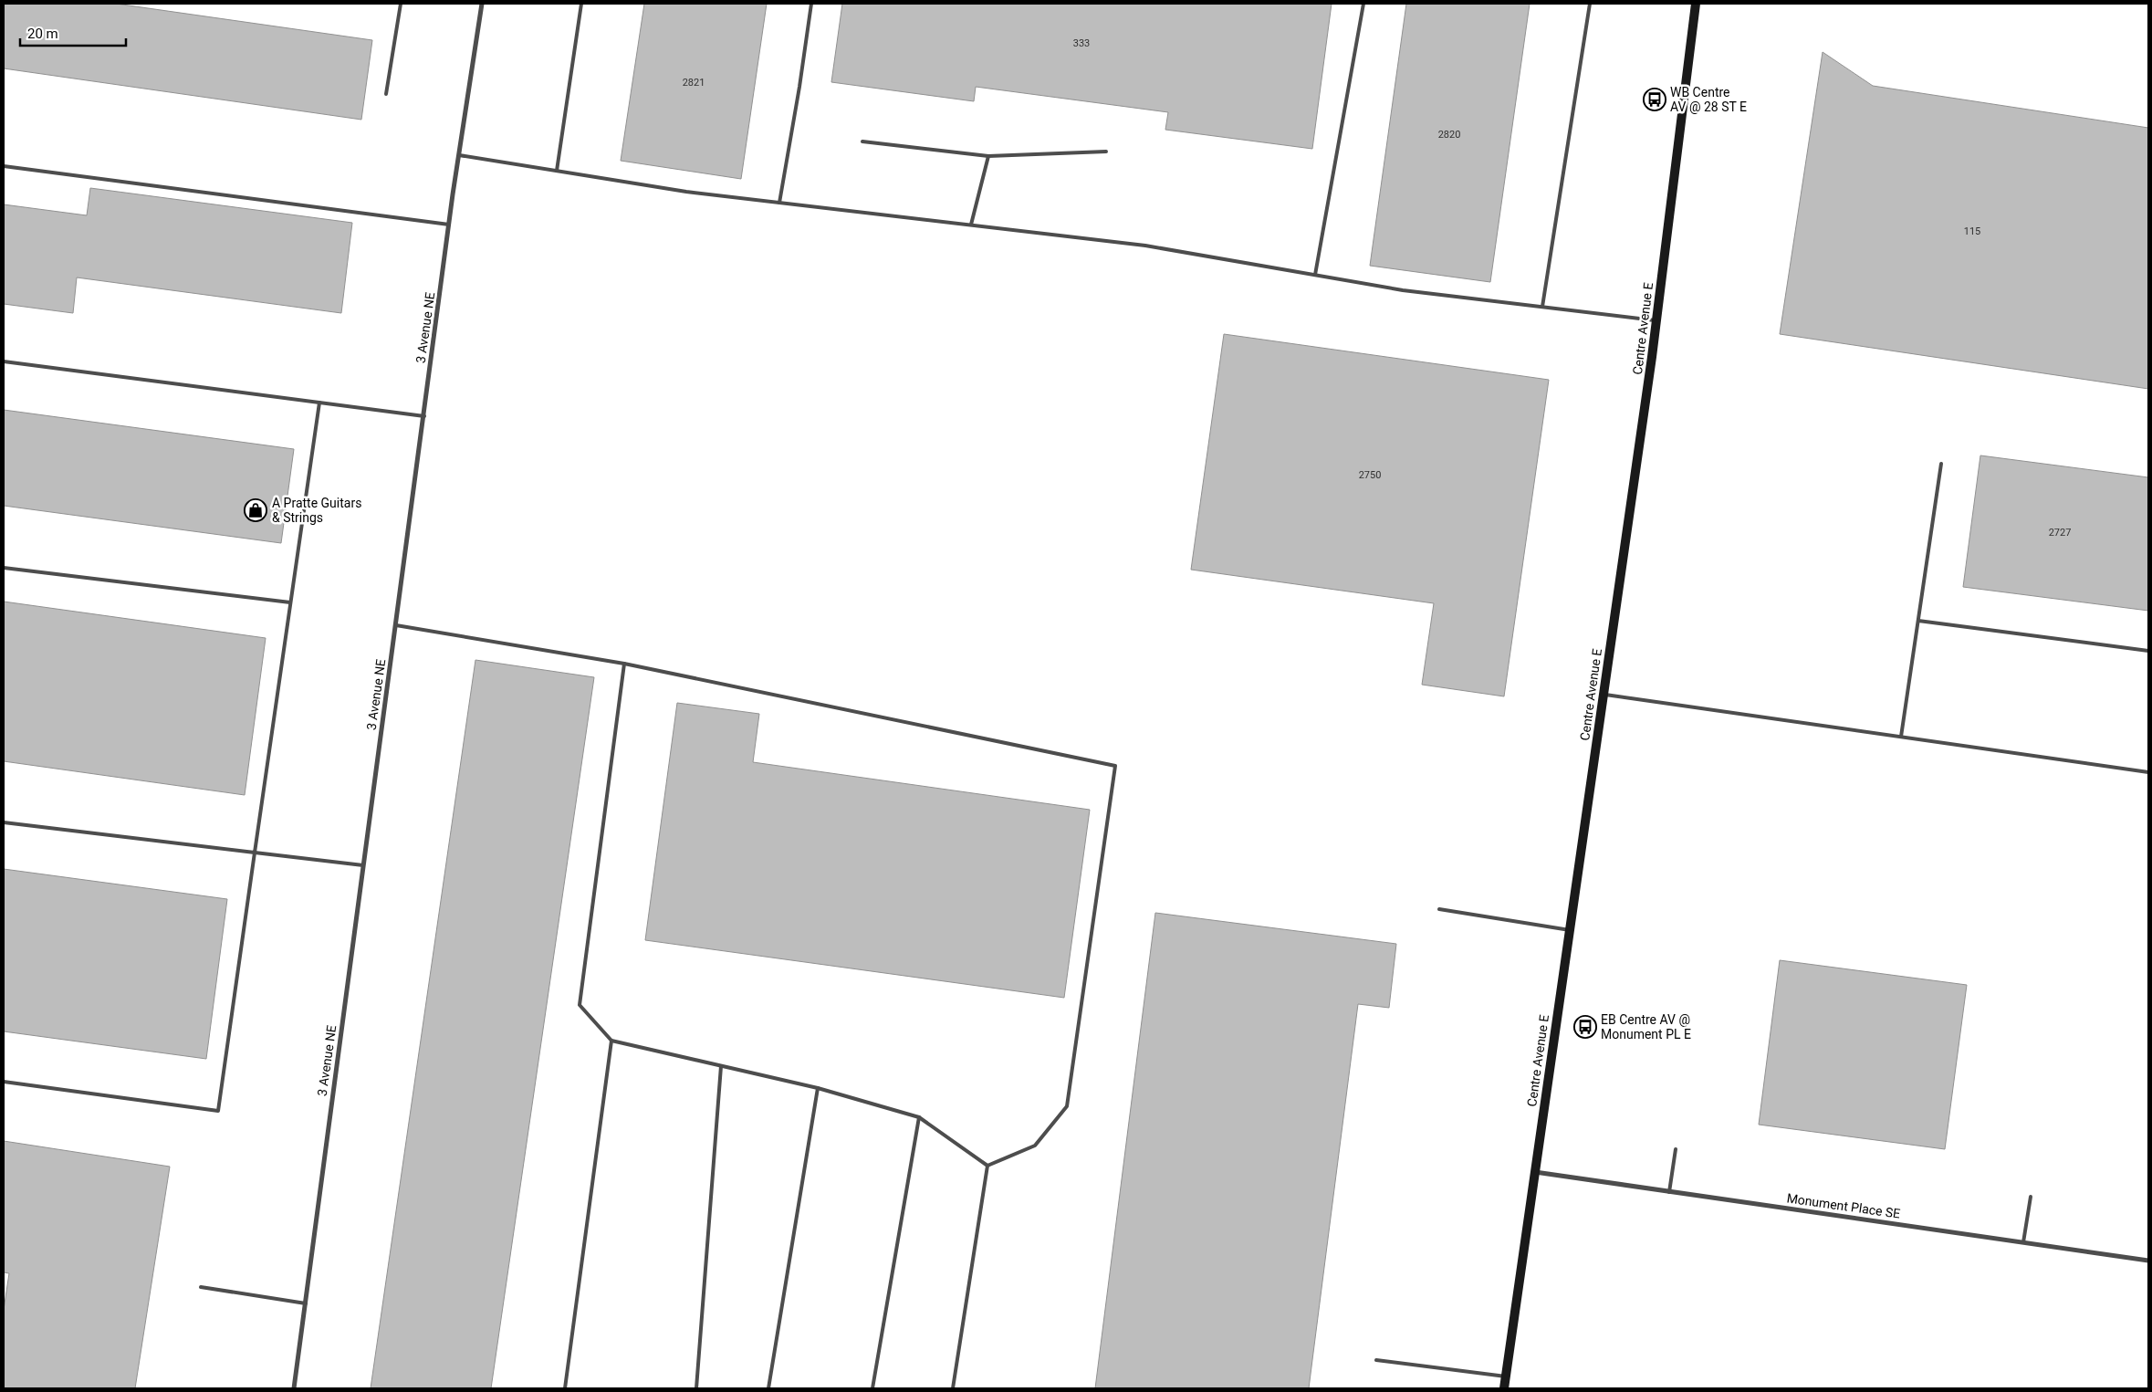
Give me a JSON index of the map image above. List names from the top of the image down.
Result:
{
  "streets": {
    "street": ["3 Avenue NE", "Centre Avenue E", "Monument Place SE"]
  },
  "crossings": [
    ["Centre Avenue E", "Monument Place SE"]
  ],
  "places": {
    "bus stop": ["WB Centre AV @ 28 ST E", "EB Centre AV @ Monument PL E"],
    "shop": ["A Pratte Guitars & Strings"]
  },
  "house_numbers": [
    "333",
    "2821",
    "2820",
    "115",
    "2750",
    "2727"
  ],
  "scale_bar": "20 m"
}
